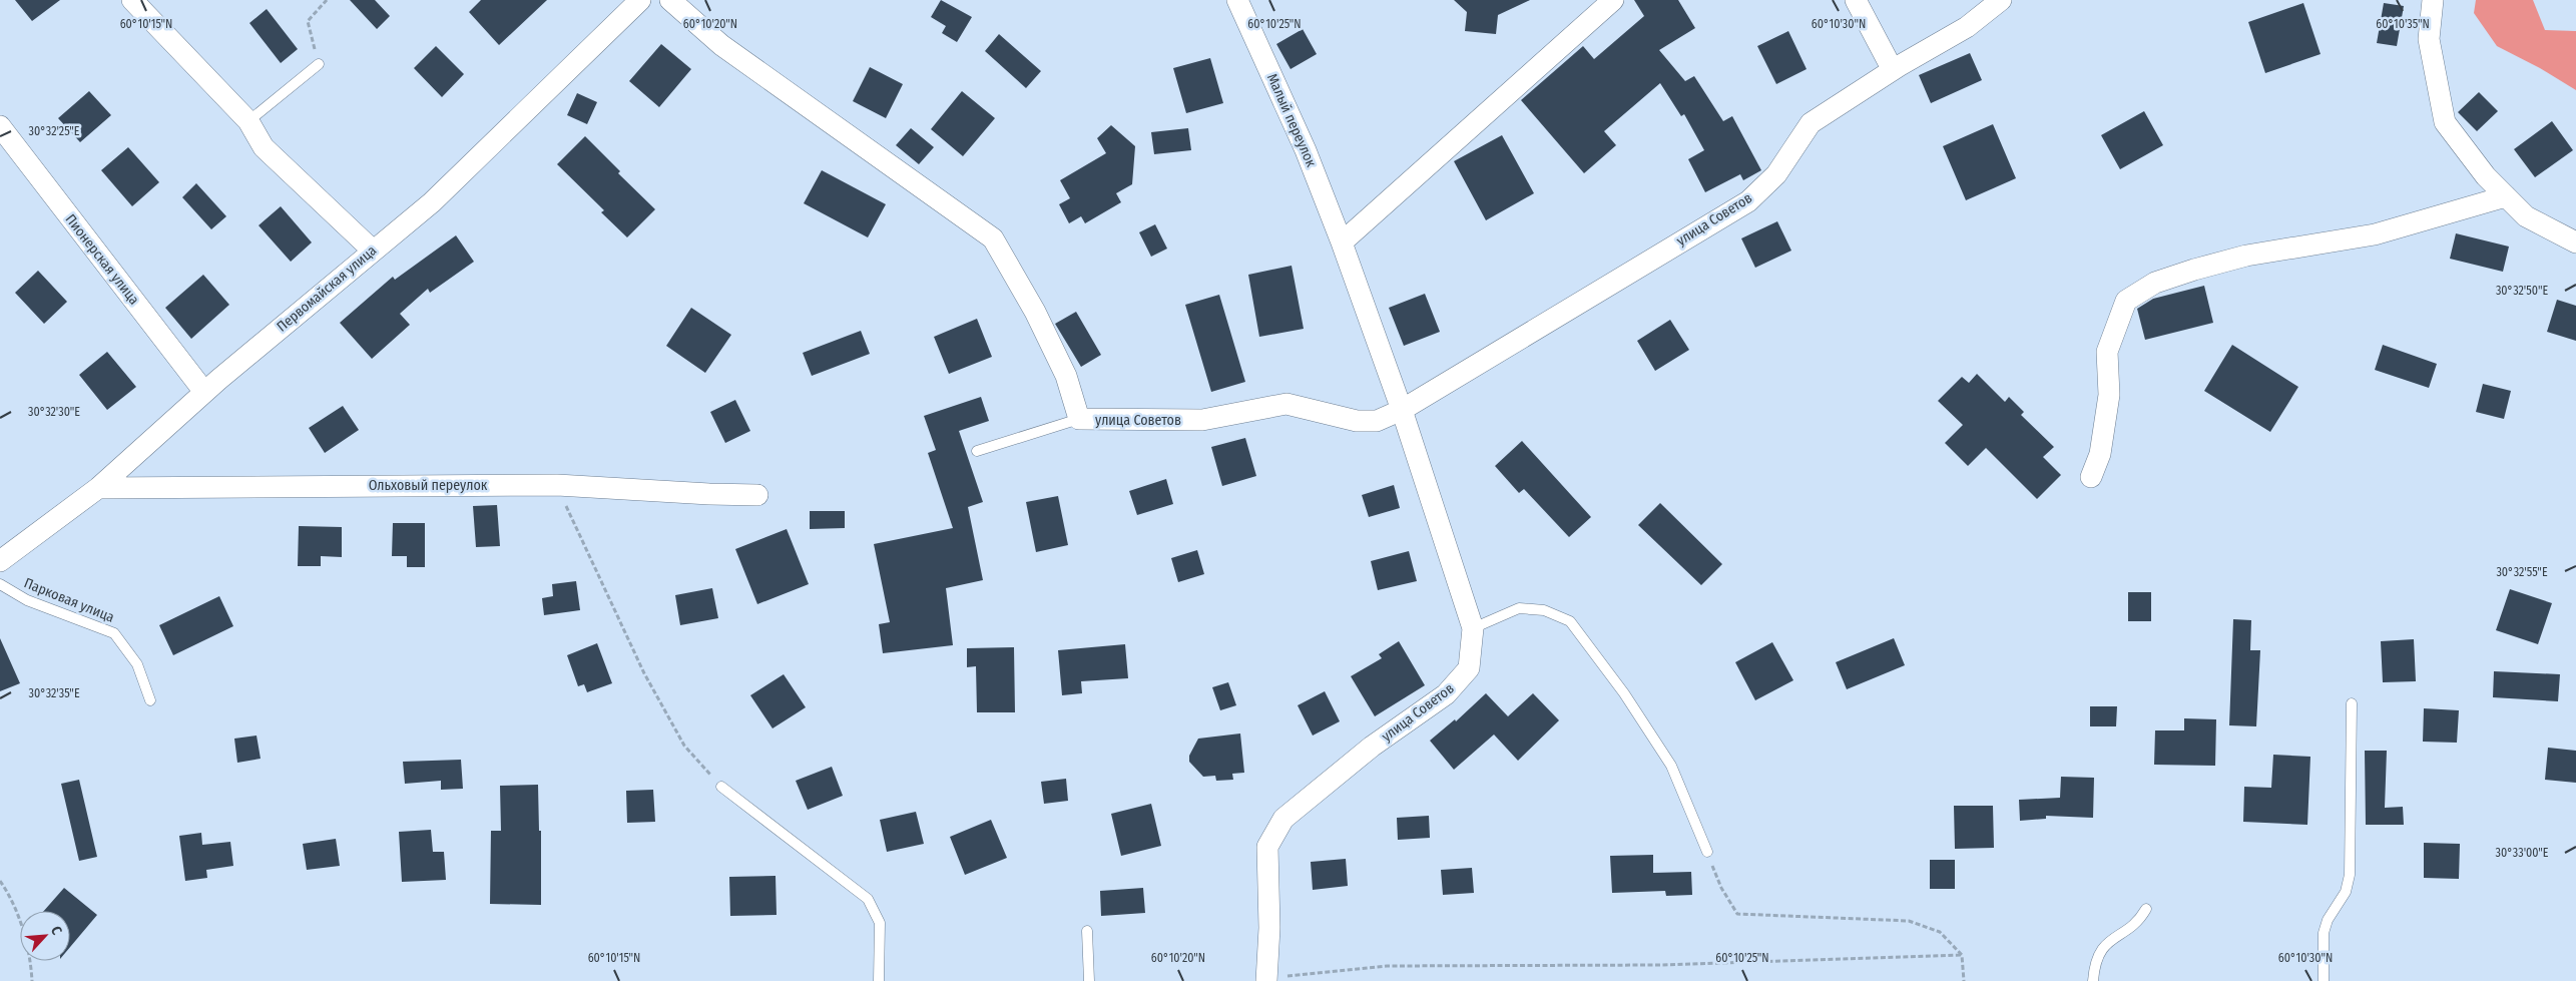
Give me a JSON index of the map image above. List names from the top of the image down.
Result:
{
  "streets": {
    "street": [
      "Малый переулок",
      "улица Советов",
      "Пионерская улица",
      "Первомайская улица",
      "Ольховый переулок"
    ],
    "lane": ["Парковая улица"]
  },
  "crossings": [
    ["Малый переулок", "улица Советов"],
    ["Пионерская улица", "Первомайская улица"],
    ["Первомайская улица", "Ольховый переулок"]
  ],
  "north": "top right",
  "coordinates": [
    "60°10'15\"N",
    "60°10'20\"N",
    "60°10'25\"N",
    "60°10'30\"N",
    "60°10'35\"N",
    "30°32'25\"E",
    "30°32'50\"E",
    "30°32'30\"E",
    "30°32'55\"E",
    "30°32'35\"E",
    "30°33'00\"E"
  ]
}
